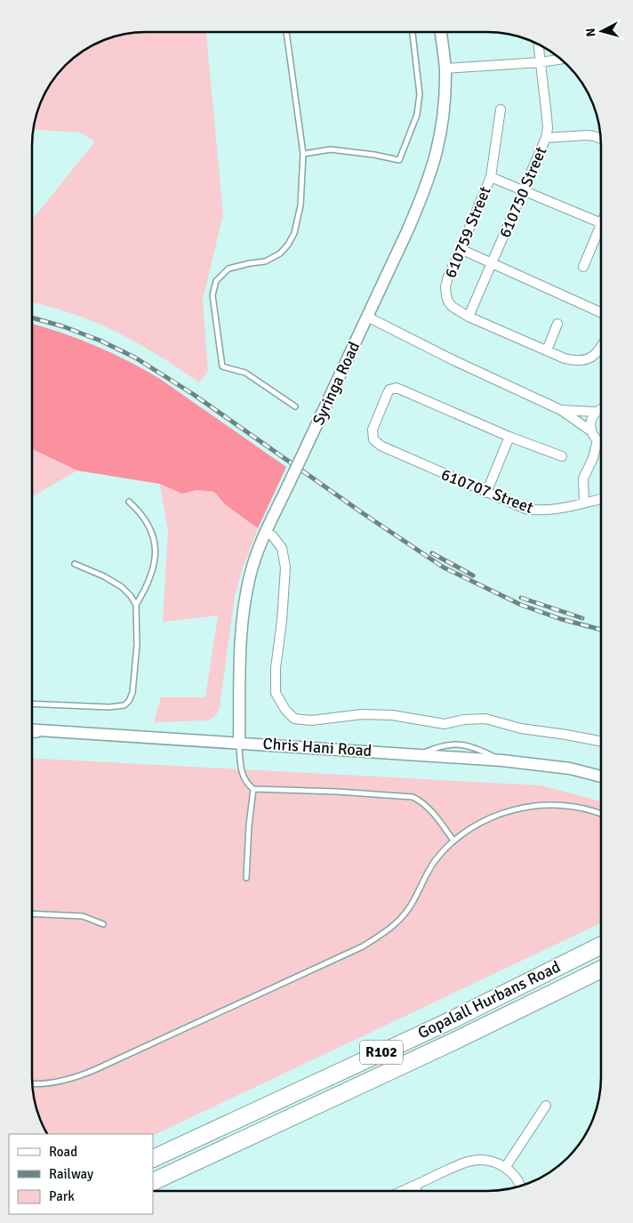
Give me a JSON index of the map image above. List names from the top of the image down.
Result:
{
  "streets": {
    "highway": ["Gopalall Hurbans Road", "R102"],
    "street": [
      "610750 Street",
      "610759 Street",
      "Syringa Road",
      "610707 Street",
      "Chris Hani Road"
    ]
  },
  "crossings": [
    ["610750 Street", "610759 Street"],
    ["Syringa Road", "Chris Hani Road"]
  ],
  "legend": ["Road", "Railway", "Park"],
  "north": "left"
}
